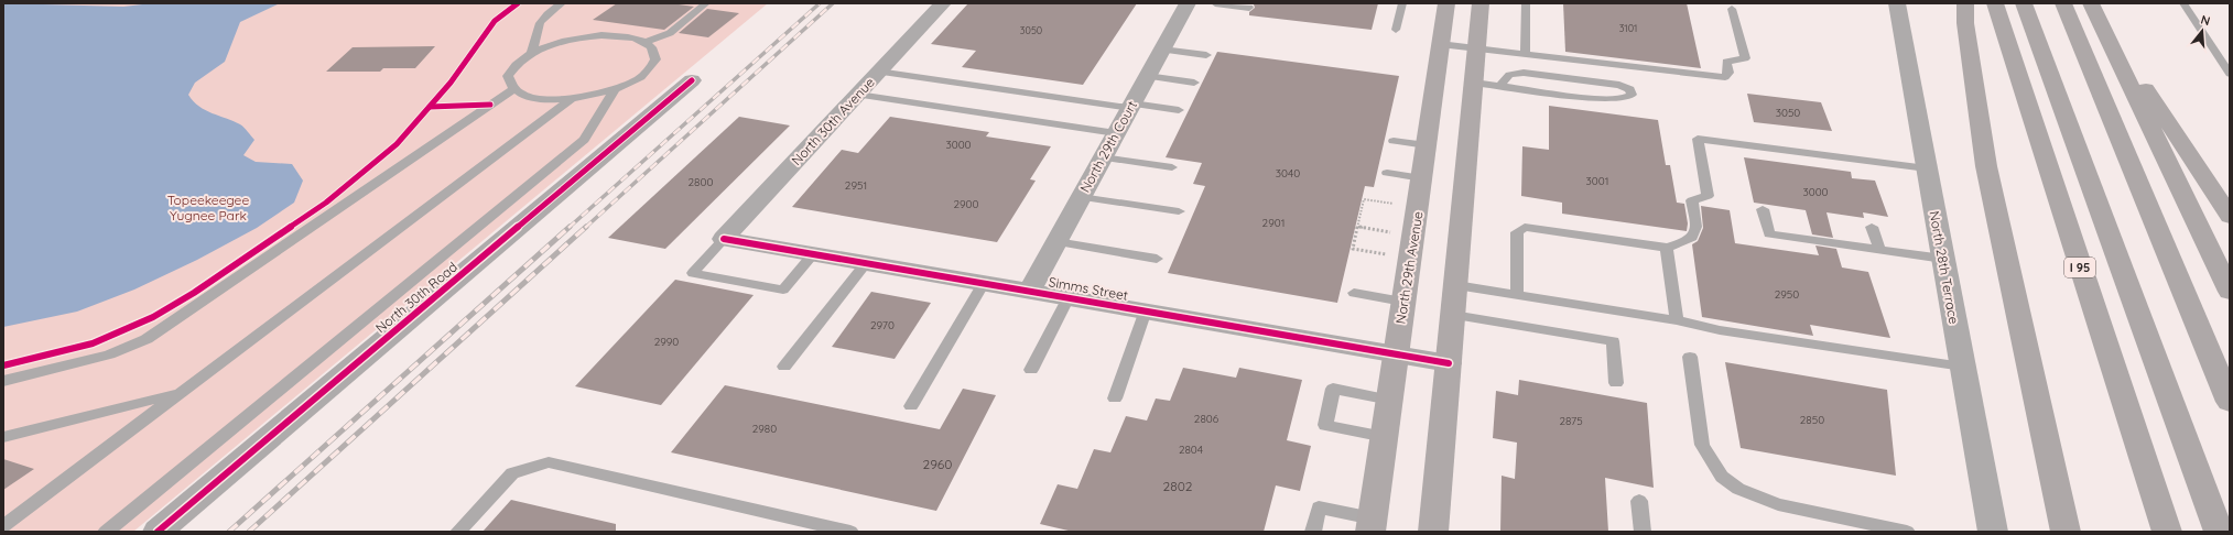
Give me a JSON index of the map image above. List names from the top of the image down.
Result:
{
  "streets": {
    "highway": ["I 95"],
    "street": [
      "North 30th Avenue",
      "North 29th Court",
      "North 29th Avenue",
      "North 28th Terrace",
      "Simms Street",
      "North 30th Road"
    ]
  },
  "crossings": [
    ["North 30th Avenue", "Simms Street"],
    ["North 29th Court", "Simms Street"],
    ["North 29th Avenue", "Simms Street"]
  ],
  "parks": ["Topeekeegee Yugnee Park"],
  "house_numbers": [
    "3101",
    "3050",
    "3050",
    "3000",
    "3040",
    "3001",
    "2800",
    "2951",
    "3000",
    "2900",
    "2901",
    "2950",
    "2970",
    "2990",
    "2806",
    "2850",
    "2875",
    "2980",
    "2804",
    "2960",
    "2802"
  ],
  "north": "top"
}
